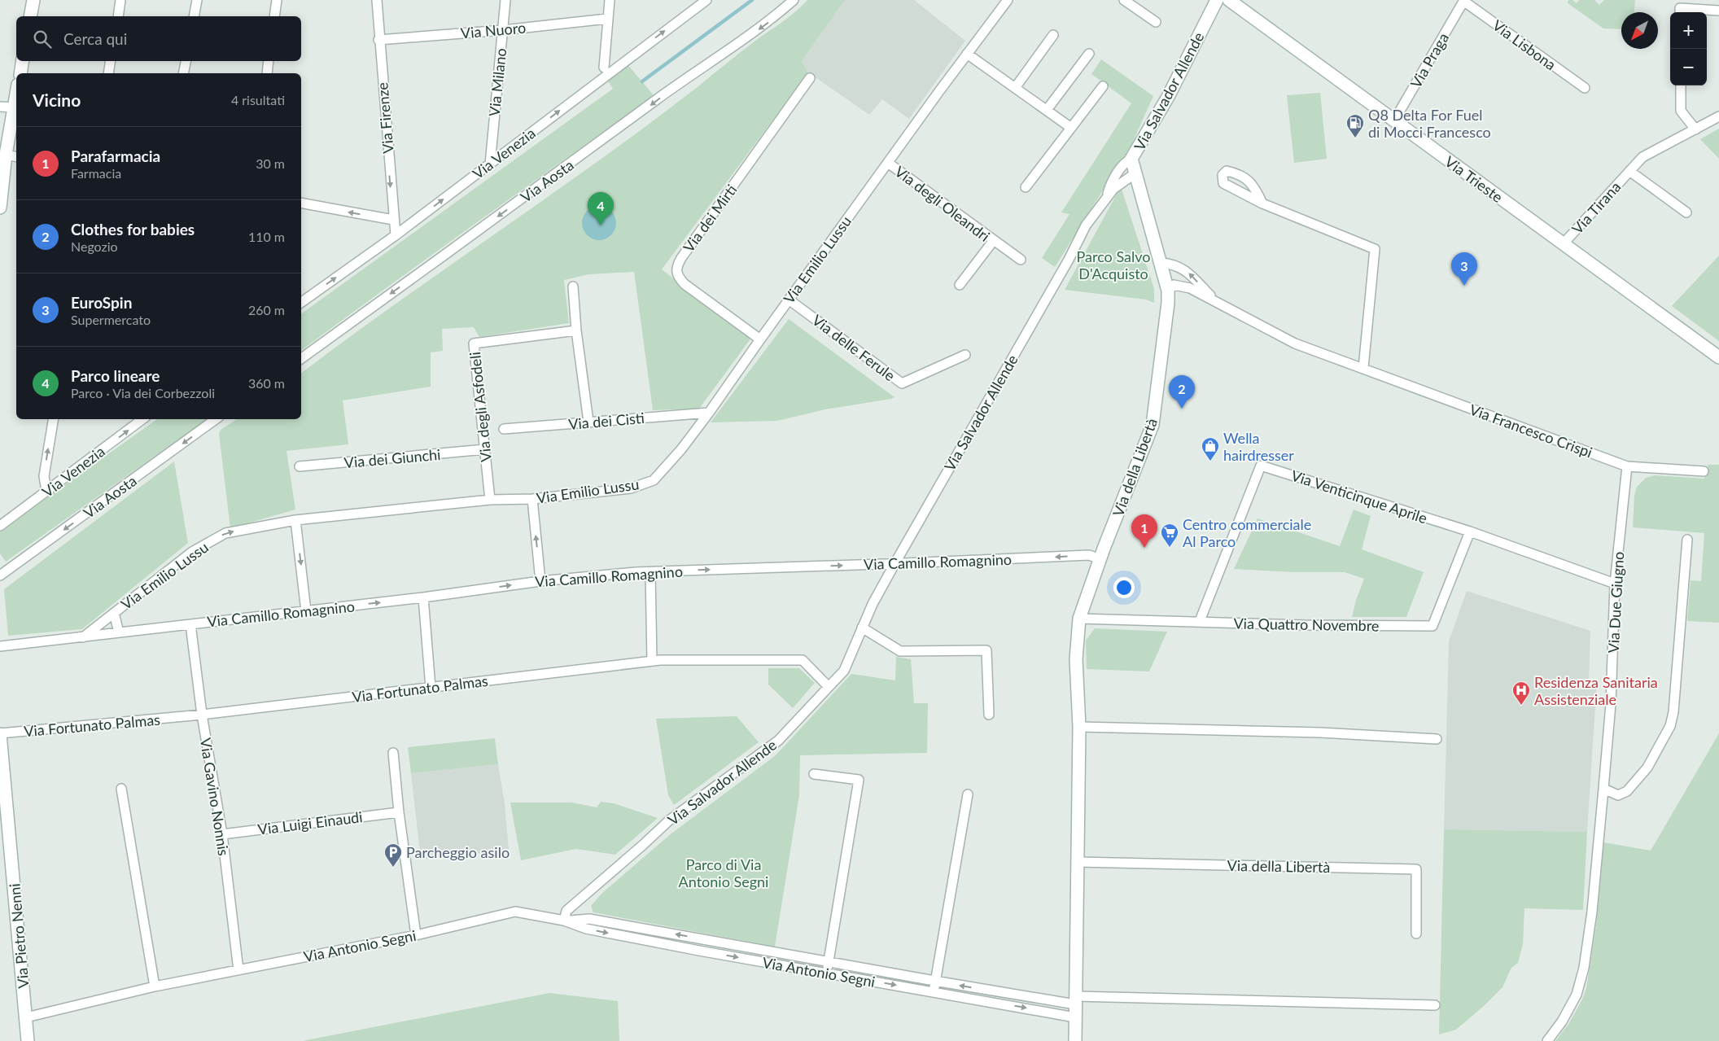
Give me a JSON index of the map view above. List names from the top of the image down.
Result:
{
  "streets": {
    "street": [
      "Via Nuoro",
      "Via Lisbona",
      "Via Praga",
      "Via Milano",
      "Via Salvador Allende",
      "Via Firenze",
      "Via Venezia",
      "Via Trieste",
      "Via Aosta",
      "Via degli Oleandri",
      "Via Tirana",
      "Via dei Mirti",
      "Via Emilio Lussu",
      "Via delle Ferule",
      "Via degli Asfodeli",
      "Via dei Cisti",
      "Via Francesco Crispi",
      "Via dei Giunchi",
      "Via della Libertà",
      "Via Venticinque Aprile",
      "Via Camillo Romagnino",
      "Via Due Giugno",
      "Via Quattro Novembre",
      "Via Fortunato Palmas",
      "Via Gavino Nonnis",
      "Via Luigi Einaudi",
      "Via Pietro Nenni",
      "Via Antonio Segni"
    ]
  },
  "crossings": [
    ["Via Nuoro", "Via Milano"],
    ["Via Nuoro", "Via Firenze"],
    ["Via Lisbona", "Via Praga"],
    ["Via Praga", "Via Trieste"],
    ["Via Milano", "Via Venezia"],
    ["Via Salvador Allende", "Via della Libertà"],
    ["Via Salvador Allende", "Via Camillo Romagnino"],
    ["Via Salvador Allende", "Via Fortunato Palmas"],
    ["Via Salvador Allende", "Via Antonio Segni"],
    ["Via Firenze", "Via Venezia"],
    ["Via Trieste", "Via Tirana"],
    ["Via degli Oleandri", "Via Emilio Lussu"],
    ["Via dei Mirti", "Via Emilio Lussu"],
    ["Via Emilio Lussu", "Via delle Ferule"],
    ["Via Emilio Lussu", "Via degli Asfodeli"],
    ["Via Emilio Lussu", "Via dei Cisti"],
    ["Via Emilio Lussu", "Via Camillo Romagnino"],
    ["Via degli Asfodeli", "Via dei Giunchi"],
    ["Via Francesco Crispi", "Via della Libertà"],
    ["Via Francesco Crispi", "Via Due Giugno"],
    ["Via della Libertà", "Via Camillo Romagnino"],
    ["Via della Libertà", "Via Quattro Novembre"],
    ["Via della Libertà", "Via Antonio Segni"],
    ["Via Venticinque Aprile", "Via Due Giugno"],
    ["Via Venticinque Aprile", "Via Quattro Novembre"],
    ["Via Camillo Romagnino", "Via Gavino Nonnis"],
    ["Via Fortunato Palmas", "Via Gavino Nonnis"],
    ["Via Fortunato Palmas", "Via Pietro Nenni"],
    ["Via Gavino Nonnis", "Via Luigi Einaudi"],
    ["Via Gavino Nonnis", "Via Antonio Segni"],
    ["Via Pietro Nenni", "Via Antonio Segni"]
  ],
  "one_way": ["Via Firenze", "Via Venezia", "Via Aosta"],
  "parks": ["Parco Salvo D'Acquisto", "Parco di Via Antonio Segni"],
  "places": {
    "fuel station": ["Q8 Delta For Fuel di Mocci Francesco"],
    "shop": ["Wella hairdresser"],
    "supermarket": ["Centro commerciale Al Parco"],
    "hospital": ["Residenza Sanitaria Assistenziale"],
    "parking": ["Parcheggio asilo"]
  },
  "north": "bottom left",
  "page": {
    "map_buttons": ["+", "−"],
    "search": "Cerca qui",
    "heading": ["Vicino", "4 risultati"],
    "list": [
      {
        "mark": "1",
        "name": "Parafarmacia",
        "note": "Farmacia",
        "value": "30 m"
      },
      {
        "mark": "2",
        "name": "Clothes for babies",
        "note": "Negozio",
        "value": "110 m"
      },
      {
        "mark": "3",
        "name": "EuroSpin",
        "note": "Supermercato",
        "value": "260 m"
      },
      {
        "mark": "4",
        "name": "Parco lineare",
        "note": "Parco · Via dei Corbezzoli",
        "value": "360 m"
      }
    ],
    "pins": [
      "4",
      "3",
      "2",
      "1"
    ]
  }
}
